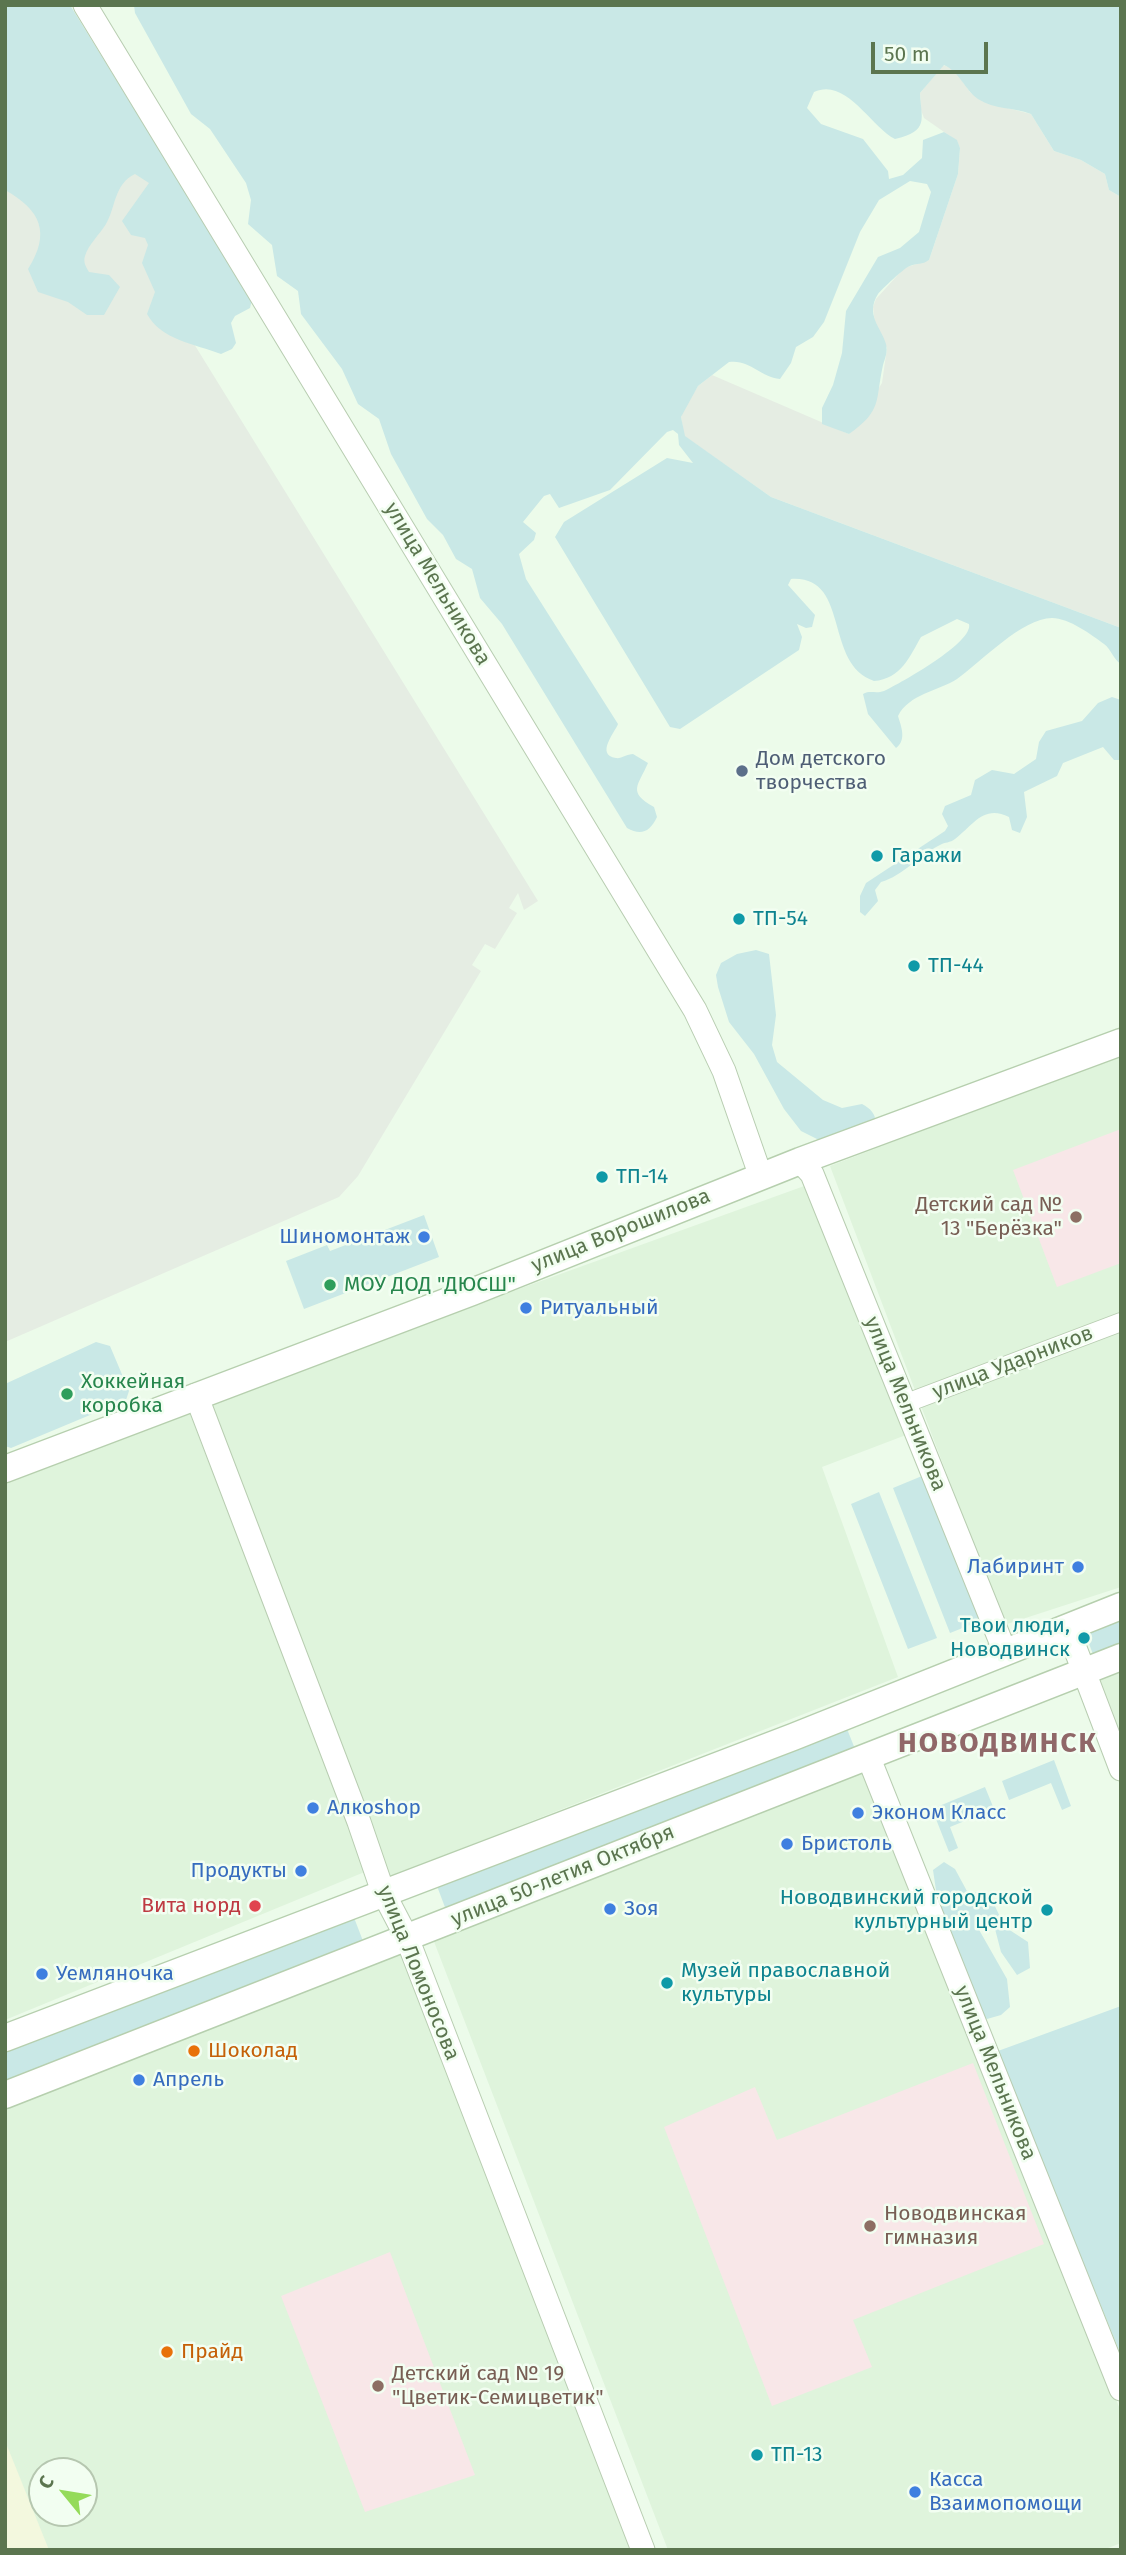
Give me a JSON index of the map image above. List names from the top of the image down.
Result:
{
  "streets": {
    "main road": ["улица Ворошилова", "улица 50-летия Октября"],
    "street": ["улица Мельникова", "улица Ударников", "улица Ломоносова"]
  },
  "crossings": [
    ["улица Мельникова", "улица Ворошилова"],
    ["улица Мельникова", "улица Ударников"],
    ["улица Мельникова", "улица 50-летия Октября"],
    ["улица Ворошилова", "улица Ломоносова"],
    ["улица 50-летия Октября", "улица Ломоносова"]
  ],
  "districts": ["НОВОДВИНСК"],
  "places": [
    "Дом детского творчества",
    "Гаражи",
    "ТП-54",
    "ТП-44",
    "ТП-14",
    "Детский сад № 13 \"Берёзка\"",
    "Шиномонтаж",
    "МОУ ДОД \"ДЮСШ\"",
    "Ритуальный",
    "Хоккейная коробка",
    "Лабиринт",
    "Твои люди, Новодвинск",
    "Алкоshop",
    "Эконом Класс",
    "Бристоль",
    "Продукты",
    "Вита норд",
    "Зоя",
    "Новодвинский городской культурный центр",
    "Уемляночка",
    "Музей православной культуры",
    "Шоколад",
    "Апрель",
    "Новодвинская гимназия",
    "Прайд",
    "Детский сад № 19 \"Цветик-Семицветик\"",
    "ТП-13",
    "Касса Взаимопомощи"
  ],
  "scale_bar": "50 m",
  "north": "top left"
}
